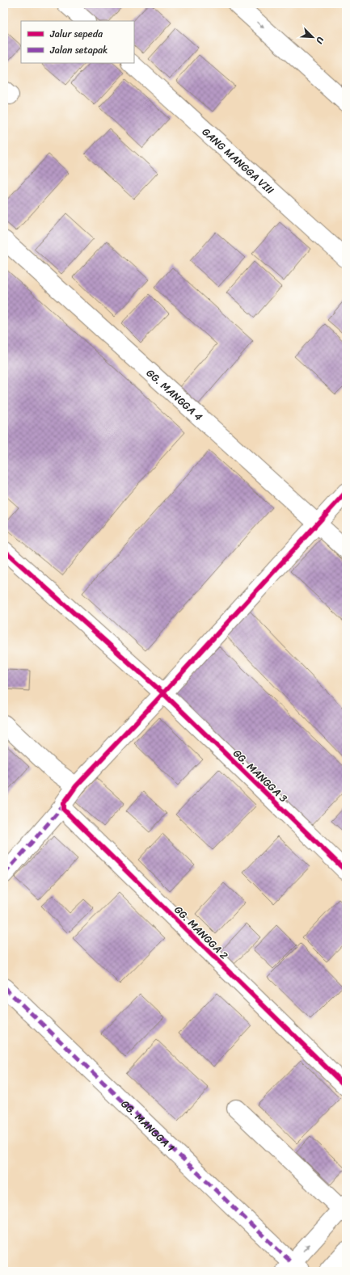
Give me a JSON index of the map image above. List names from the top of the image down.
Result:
{
  "streets": {
    "main road": [
      "GANG MANGGA VIII",
      "GG. MANGGA 4",
      "GG. MANGGA 3",
      "GG. MANGGA 2",
      "GG. MANGGA 1"
    ]
  },
  "legend": ["Jalur sepeda", "Jalan setapak"],
  "north": "bottom right"
}
